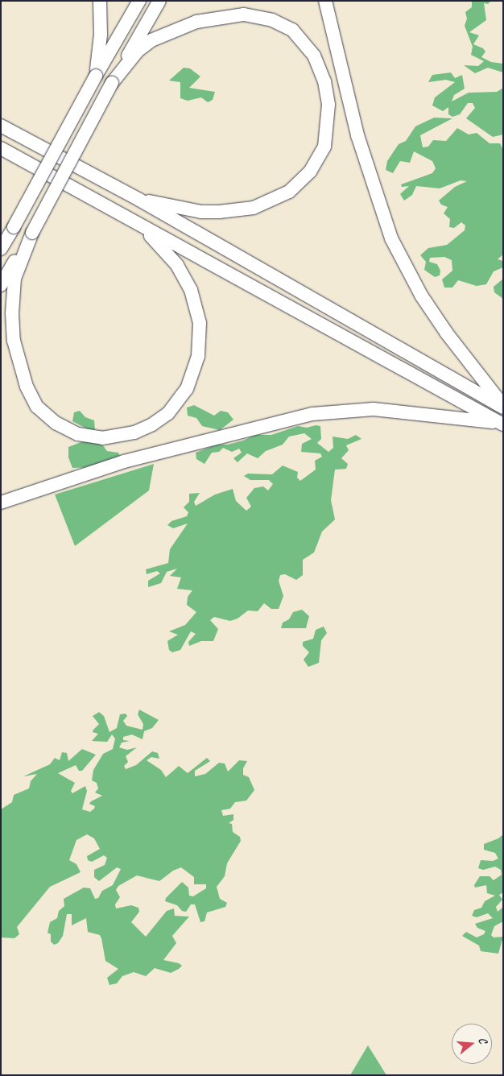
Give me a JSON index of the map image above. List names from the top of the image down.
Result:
{
  "north": "right"
}
